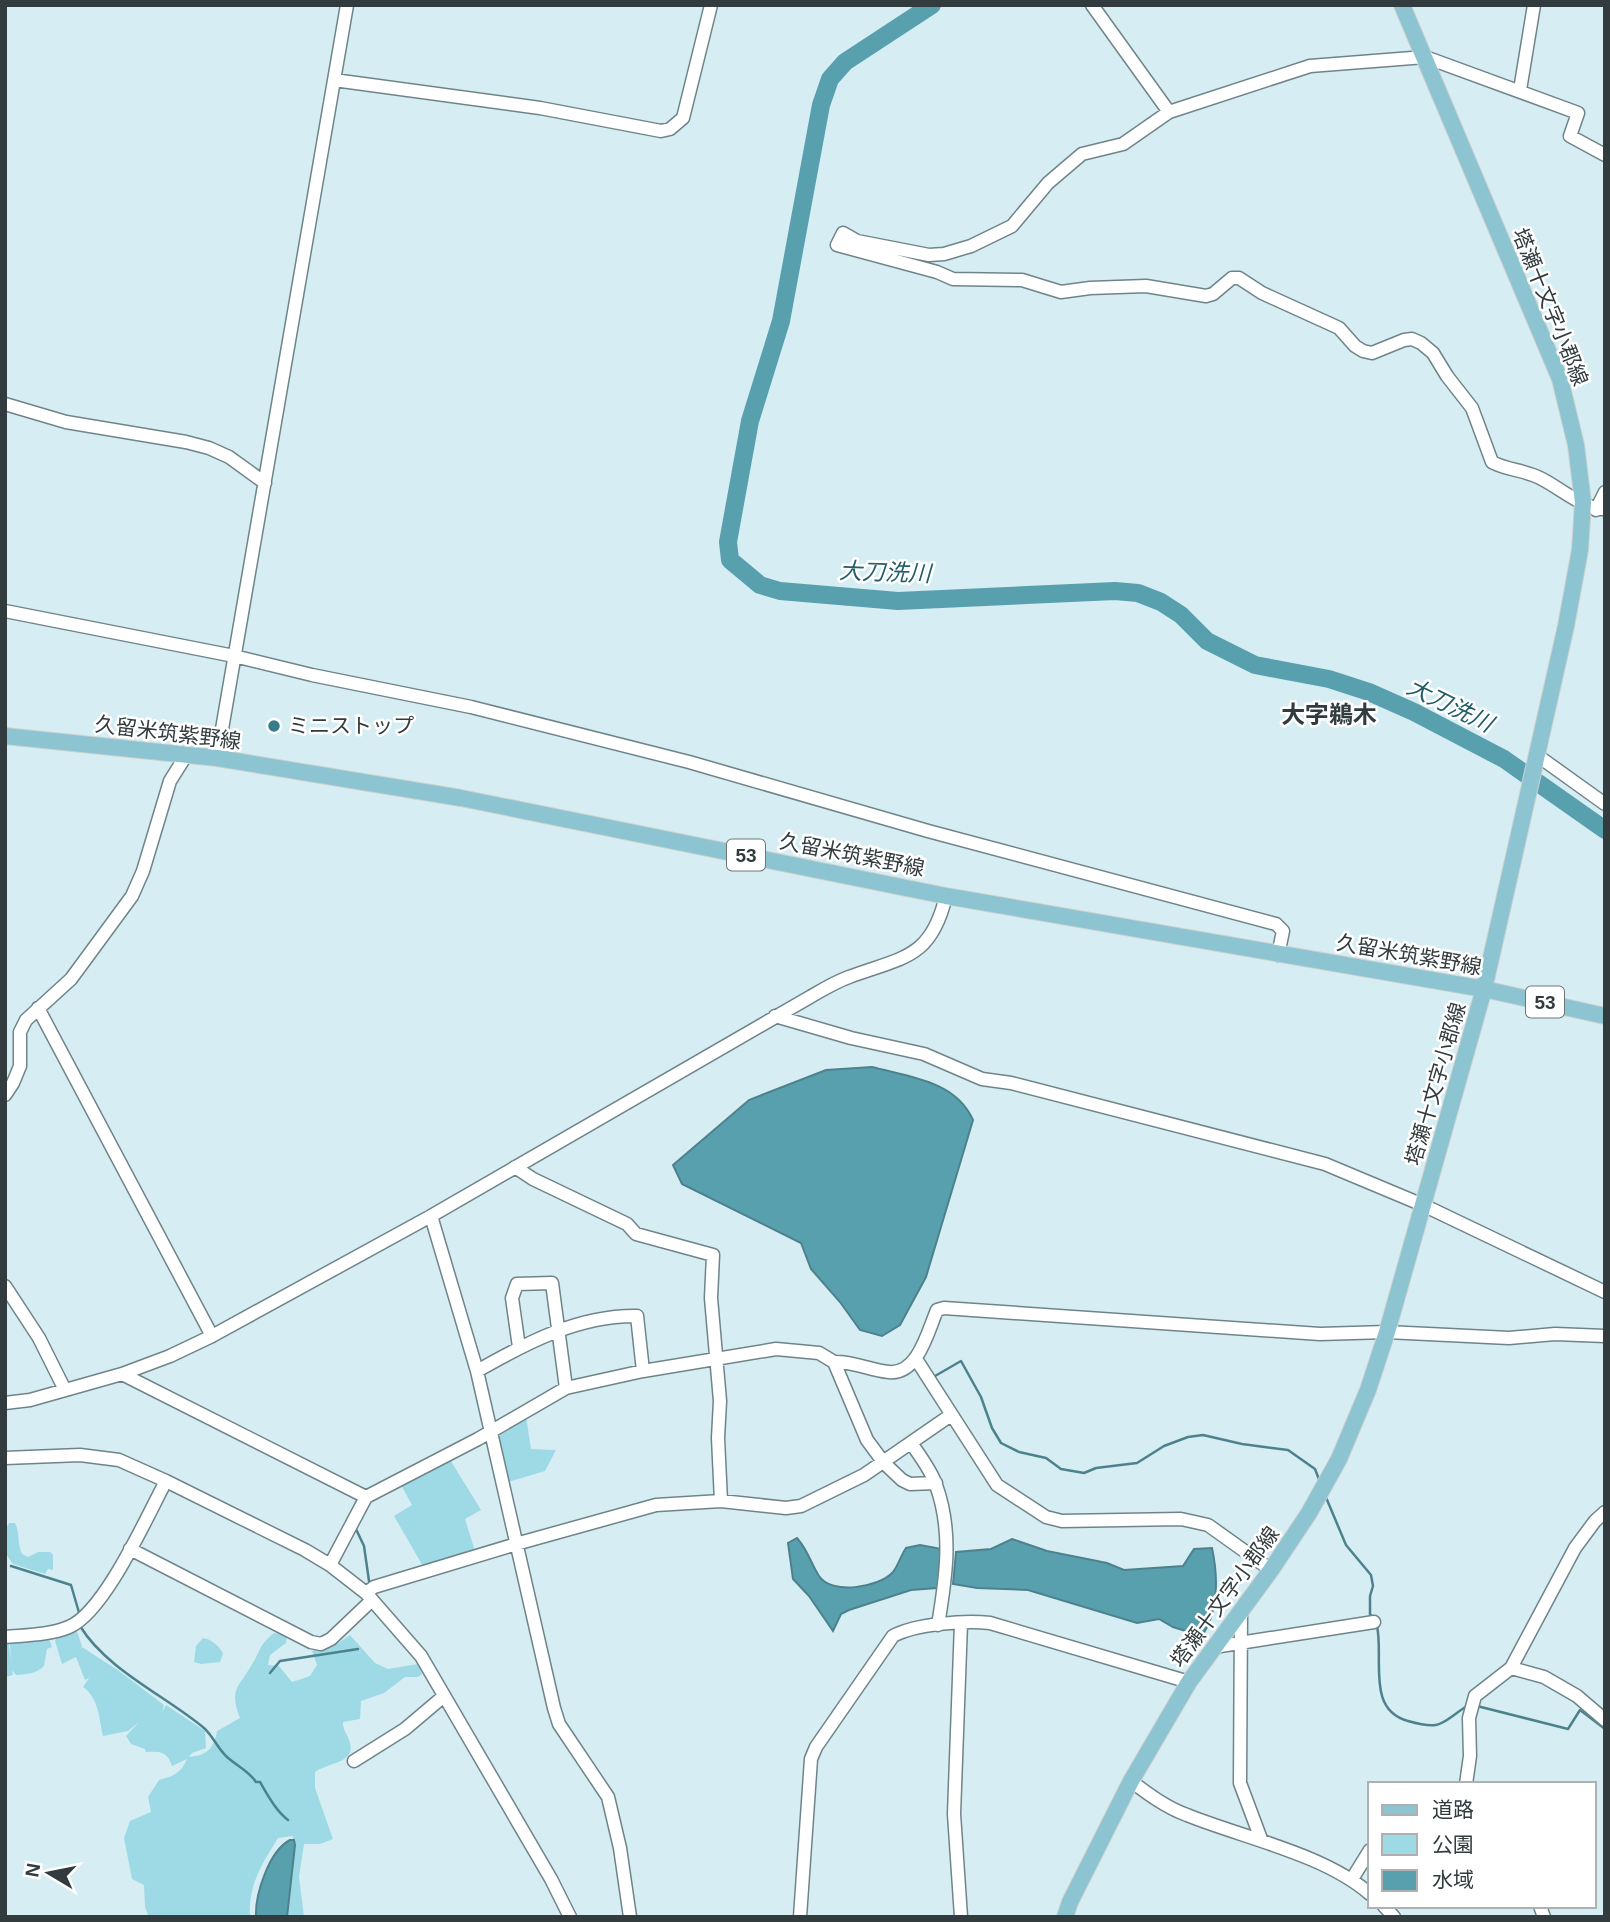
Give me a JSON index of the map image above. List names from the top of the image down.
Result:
{
  "streets": {
    "main road": ["塔瀬十文字小郡線", "久留米筑紫野線", "53"]
  },
  "crossings": [
    ["塔瀬十文字小郡線", "久留米筑紫野線"]
  ],
  "districts": ["大字鵜木"],
  "water": ["大刀洗川"],
  "places": ["ミニストップ"],
  "legend": ["道路", "公園", "水域"],
  "north": "left"
}
